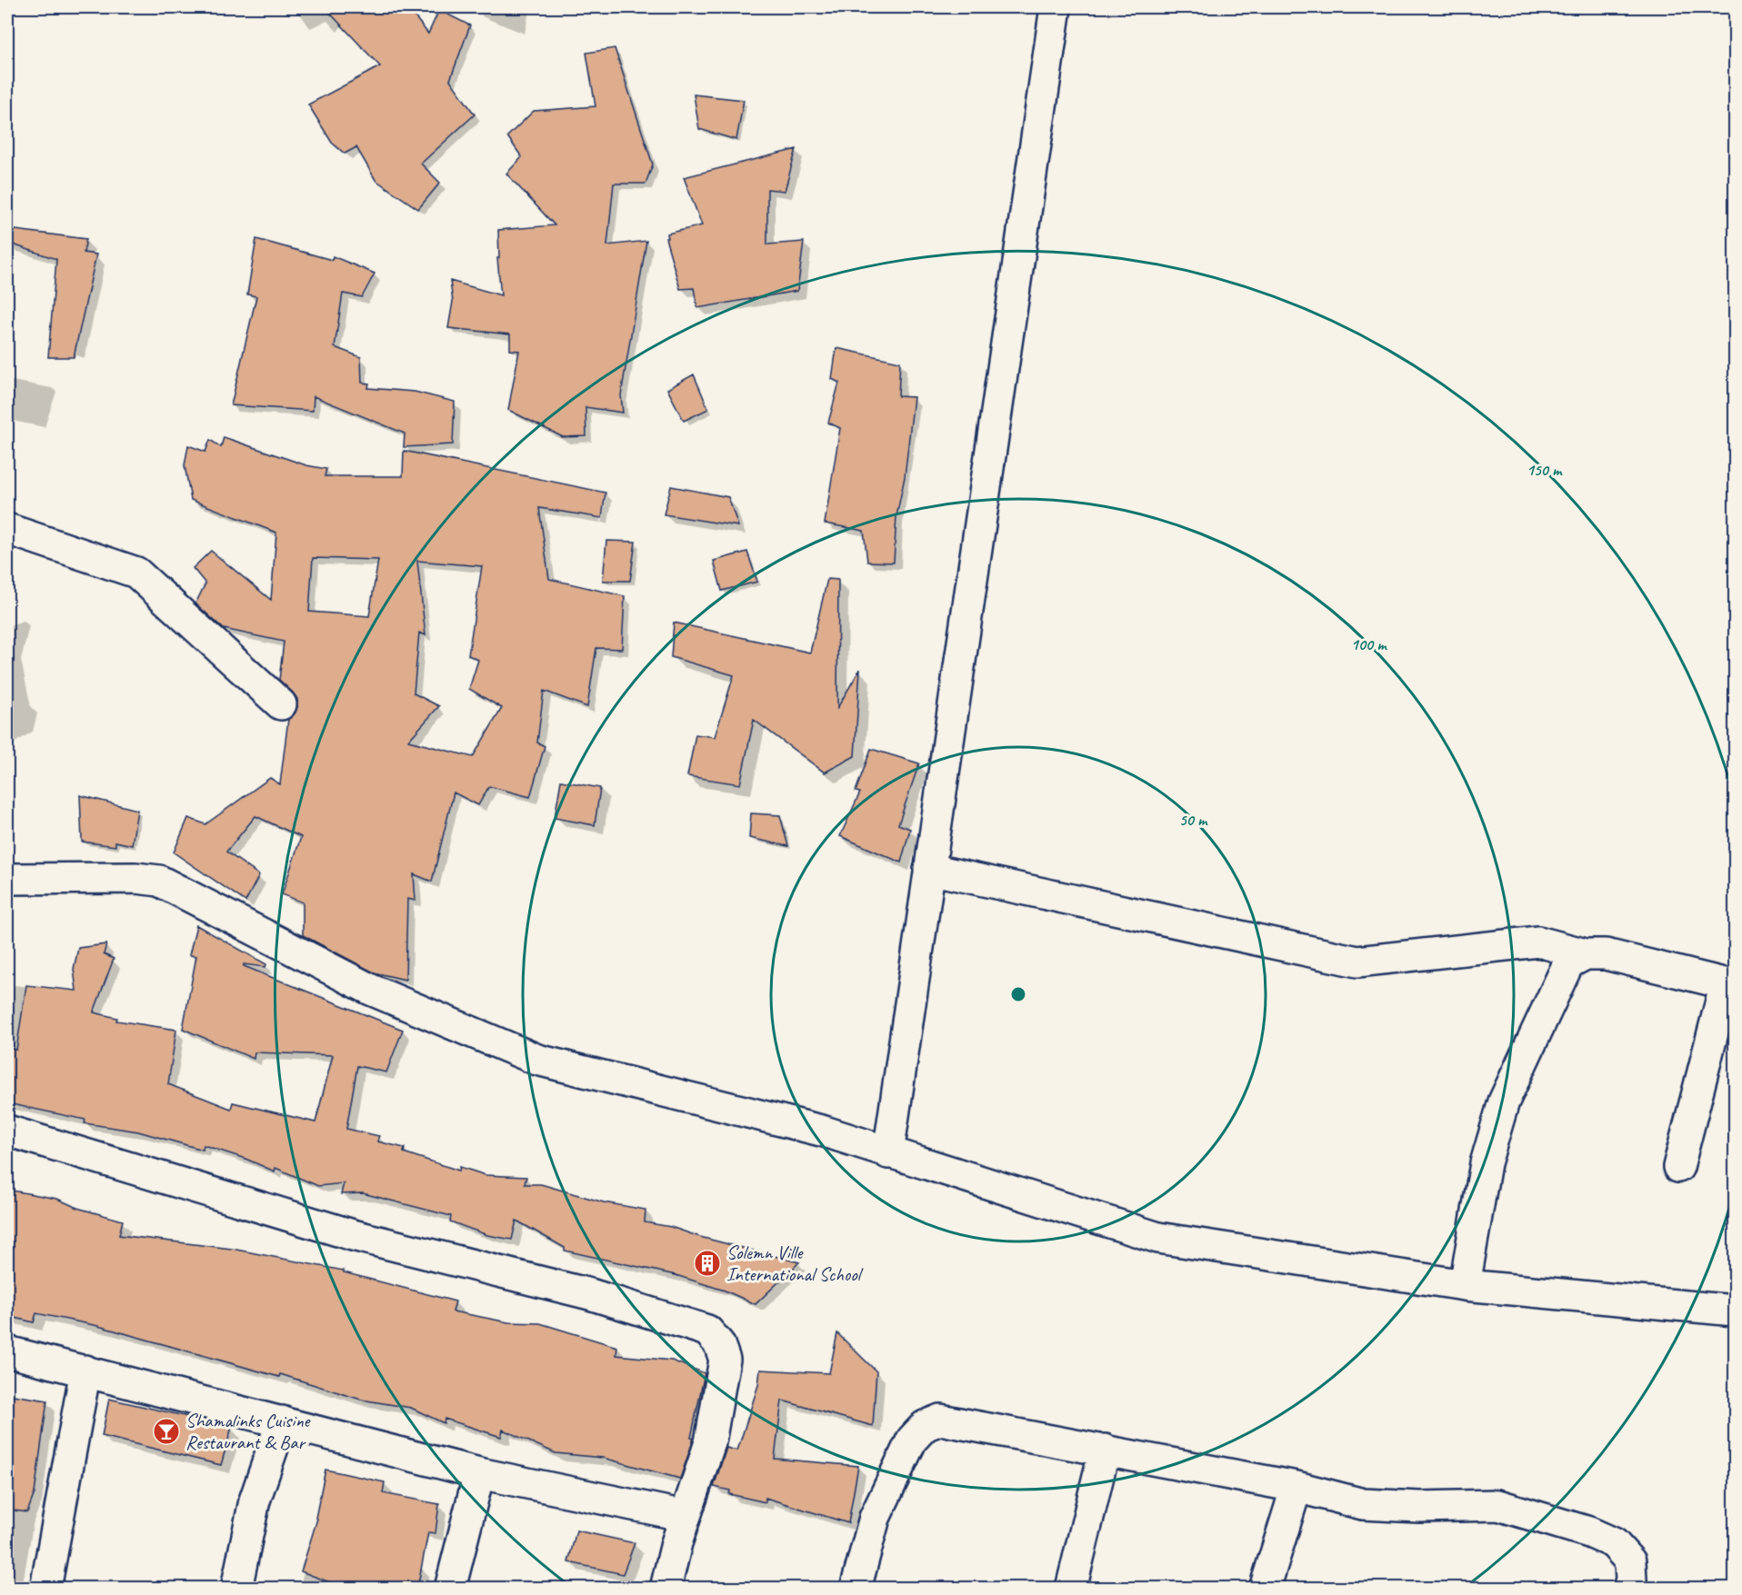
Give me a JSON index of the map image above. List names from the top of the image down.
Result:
{
  "places": {
    "building": ["Solemn Ville International School"],
    "bar": ["Shamalinks Cuisine Restaurant & Bar"]
  },
  "rings": ["150 m", "100 m", "50 m"]
}
